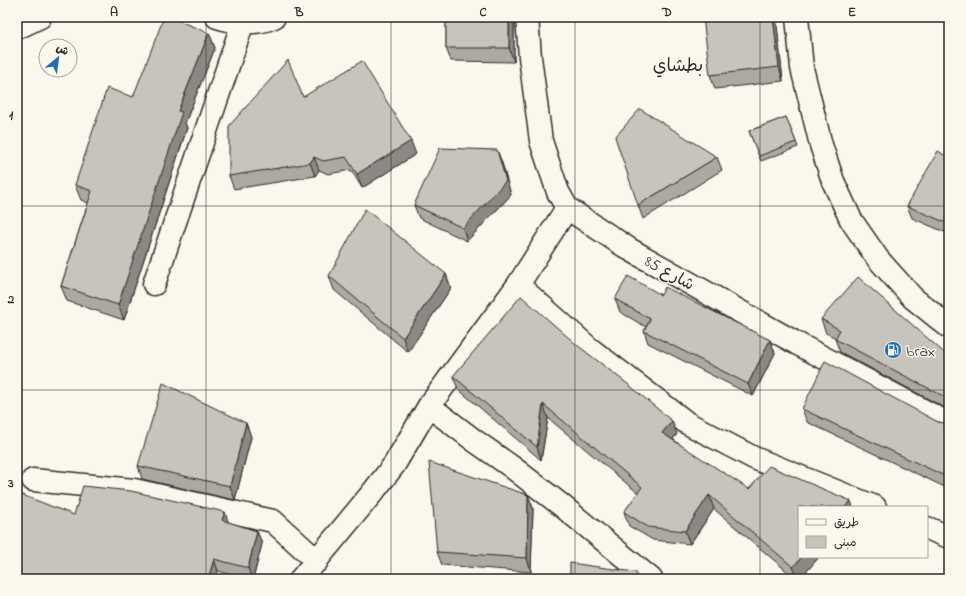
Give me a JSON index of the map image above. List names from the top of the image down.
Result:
{
  "streets": {
    "street": ["شارع 85"]
  },
  "districts": ["بطشاي"],
  "places": {
    "fuel station": ["brax"]
  },
  "legend": ["طريق", "مبنى"],
  "north": "top right",
  "grid": {
    "columns": [
      "A",
      "B",
      "C",
      "D",
      "E"
    ],
    "rows": ["1", "2", "3"]
  }
}
